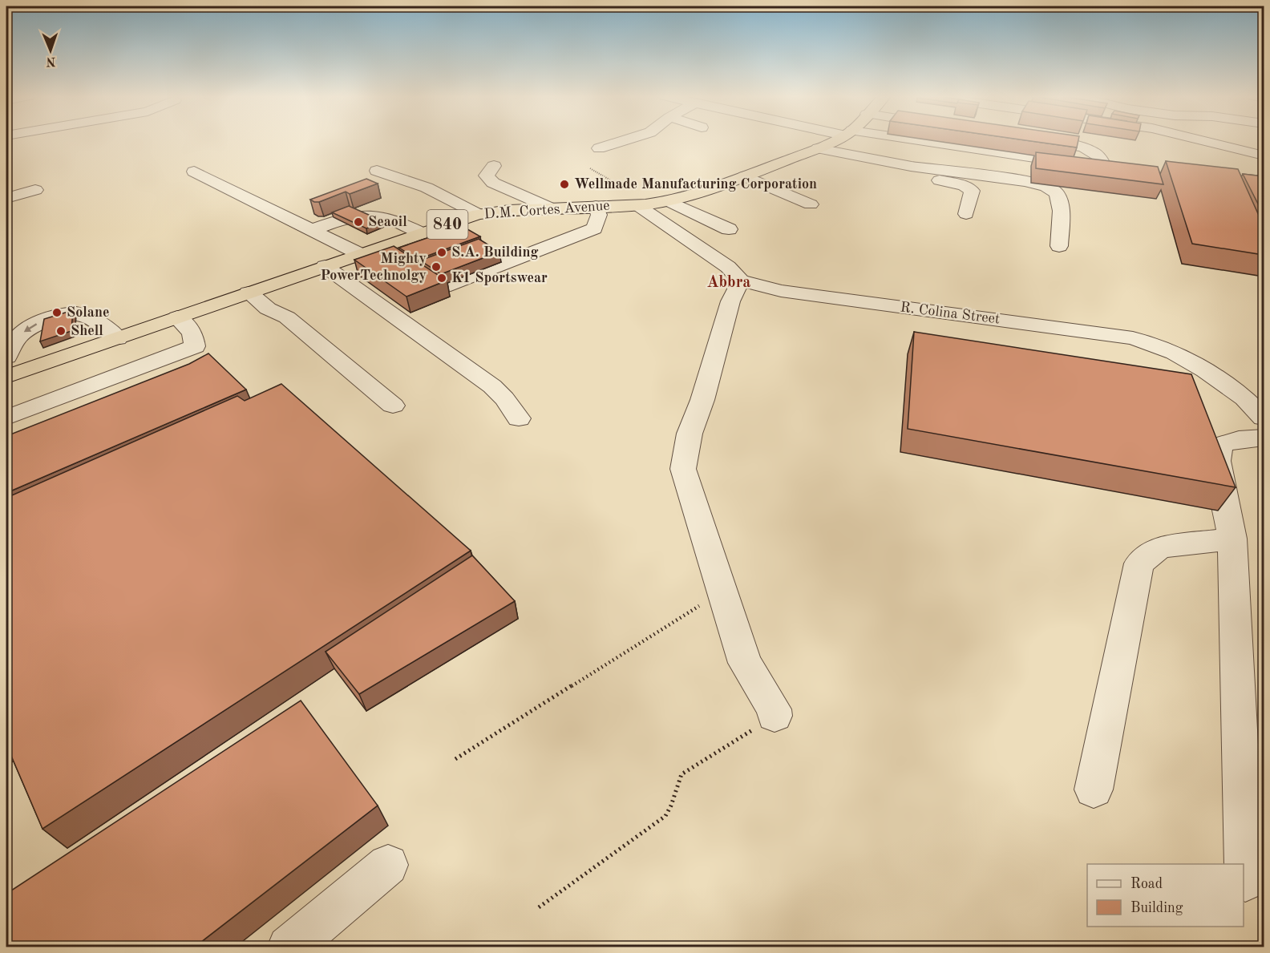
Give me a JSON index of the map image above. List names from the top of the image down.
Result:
{
  "streets": {
    "highway": ["D.M. Cortes Avenue", "840"],
    "street": ["R. Colina Street"]
  },
  "crossings": [
    ["D.M. Cortes Avenue", "R. Colina Street"]
  ],
  "districts": ["Abbra"],
  "places": [
    "Wellmade Manufacturing Corporation",
    "Seaoil",
    "S.A. Building",
    "Mighty PowerTechnolgy",
    "K1 Sportswear",
    "Solane",
    "Shell"
  ],
  "legend": ["Road", "Building"],
  "north": "bottom"
}
